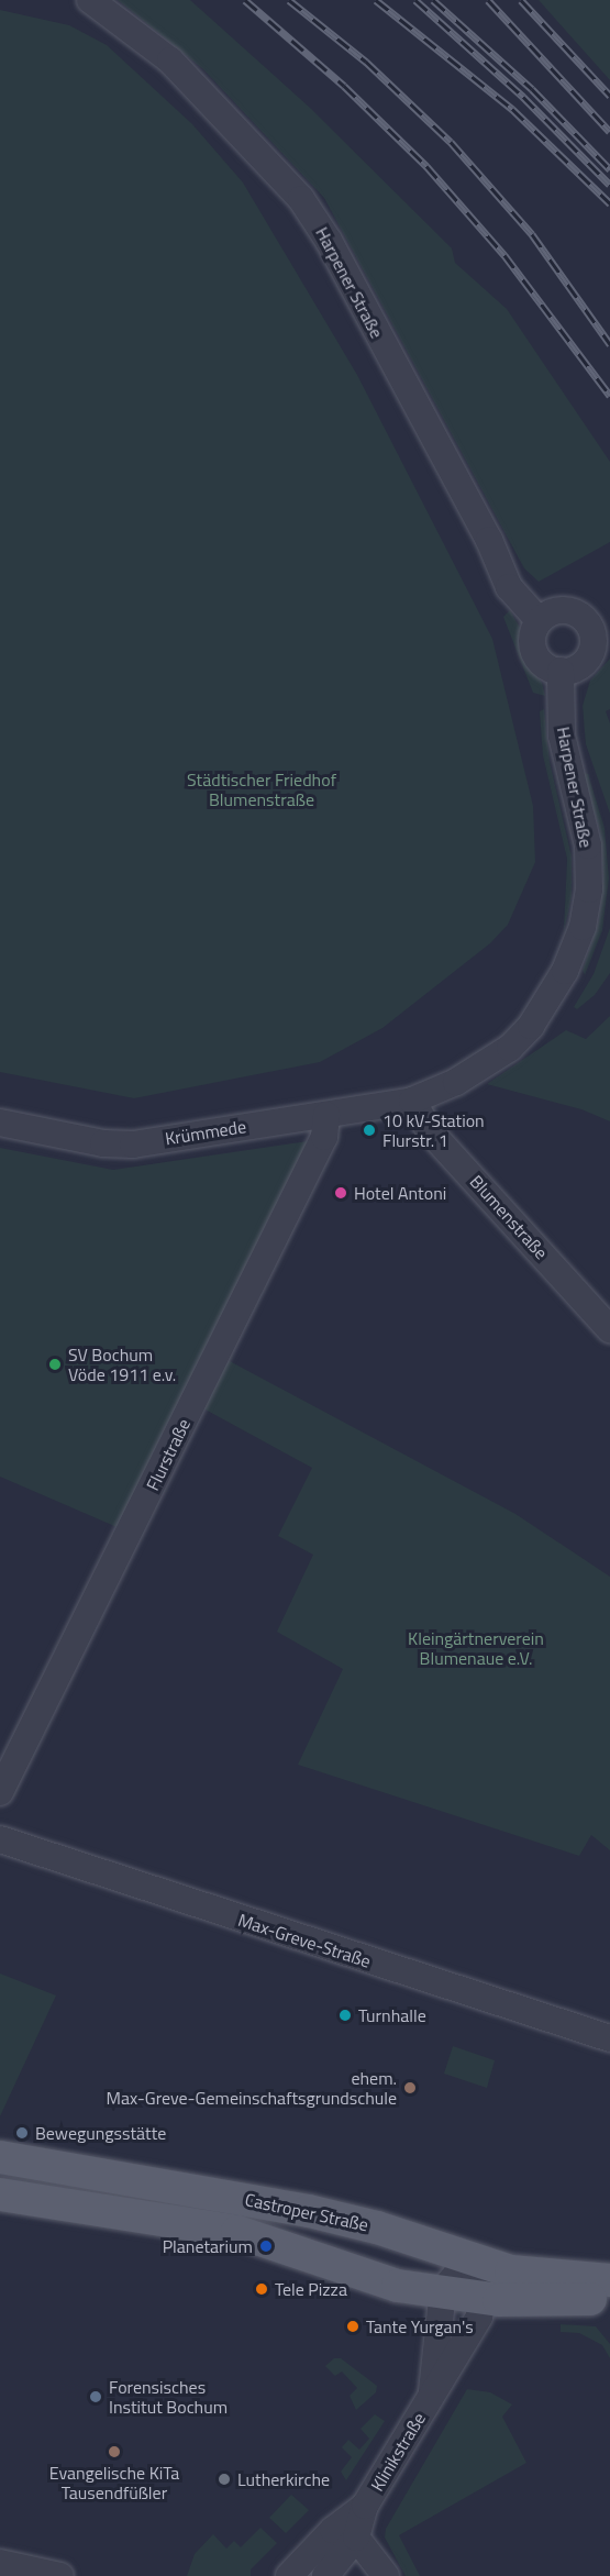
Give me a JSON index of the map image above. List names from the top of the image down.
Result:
{
  "streets": {
    "main road": ["Castroper Straße"],
    "street": [
      "Harpener Straße",
      "Krümmede",
      "Blumenstraße",
      "Flurstraße",
      "Max-Greve-Straße",
      "Klinikstraße"
    ]
  },
  "crossings": [
    ["Harpener Straße", "Krümmede"],
    ["Harpener Straße", "Blumenstraße"],
    ["Krümmede", "Blumenstraße"],
    ["Krümmede", "Flurstraße"],
    ["Castroper Straße", "Klinikstraße"]
  ],
  "parks": ["Städtischer Friedhof Blumenstraße", "Kleingärtnerverein Blumenaue e.V."],
  "places": [
    "10 kV-Station Flurstr. 1",
    "Hotel Antoni",
    "SV Bochum Vöde 1911 e.v.",
    "Turnhalle",
    "ehem. Max-Greve-Gemeinschaftsgrundschule",
    "Bewegungsstätte",
    "Planetarium",
    "Tele Pizza",
    "Tante Yurgan's",
    "Forensisches Institut Bochum",
    "Evangelische KiTa Tausendfüßler",
    "Lutherkirche"
  ]
}
